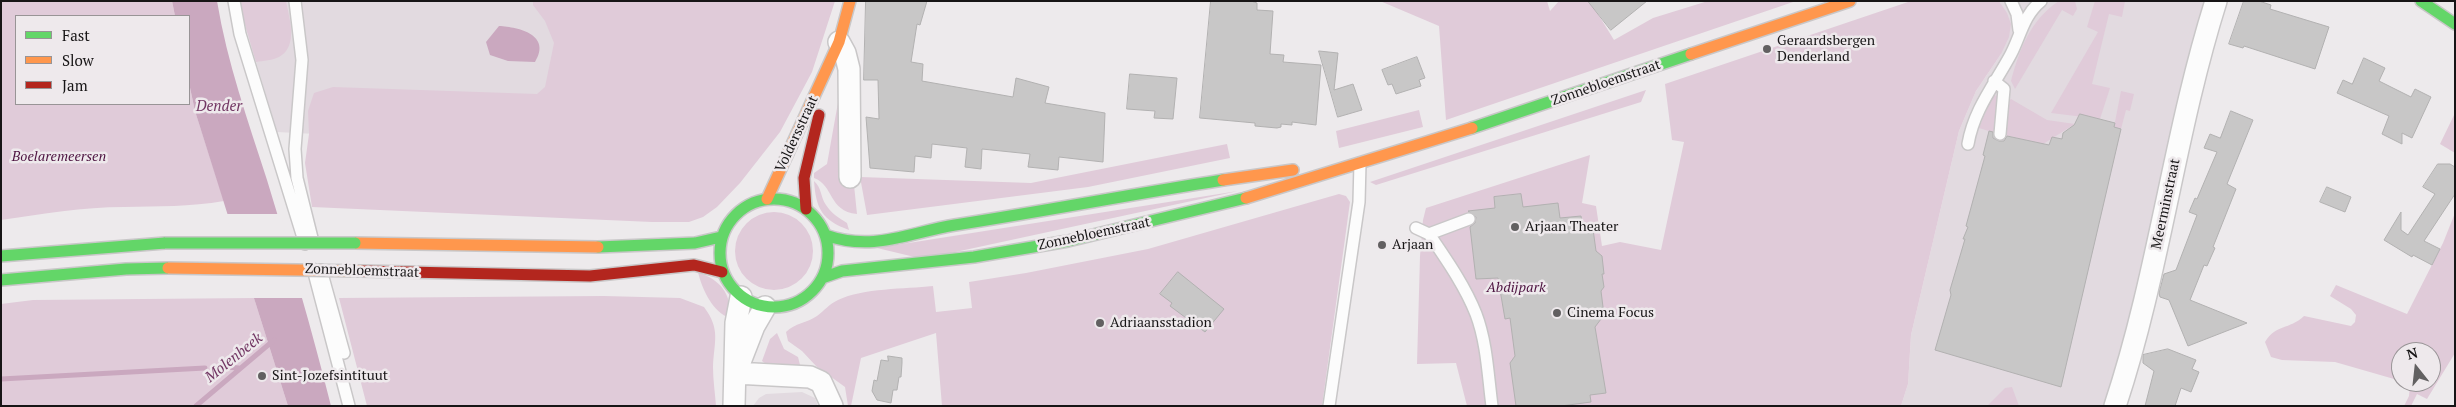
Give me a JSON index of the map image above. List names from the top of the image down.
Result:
{
  "streets": {
    "main road": ["Zonnebloemstraat", "Voldersstraat"],
    "street": ["Meerminstraat"]
  },
  "crossings": [
    ["Zonnebloemstraat", "Voldersstraat"]
  ],
  "water": ["Dender", "Molenbeek"],
  "parks": ["Boelaremeersen", "Abdijpark"],
  "places": [
    "Geraardsbergen Denderland",
    "Arjaan Theater",
    "Arjaan",
    "Cinema Focus",
    "Adriaansstadion",
    "Sint-Jozefsintituut"
  ],
  "legend": ["Fast", "Slow", "Jam"],
  "north": "top"
}
